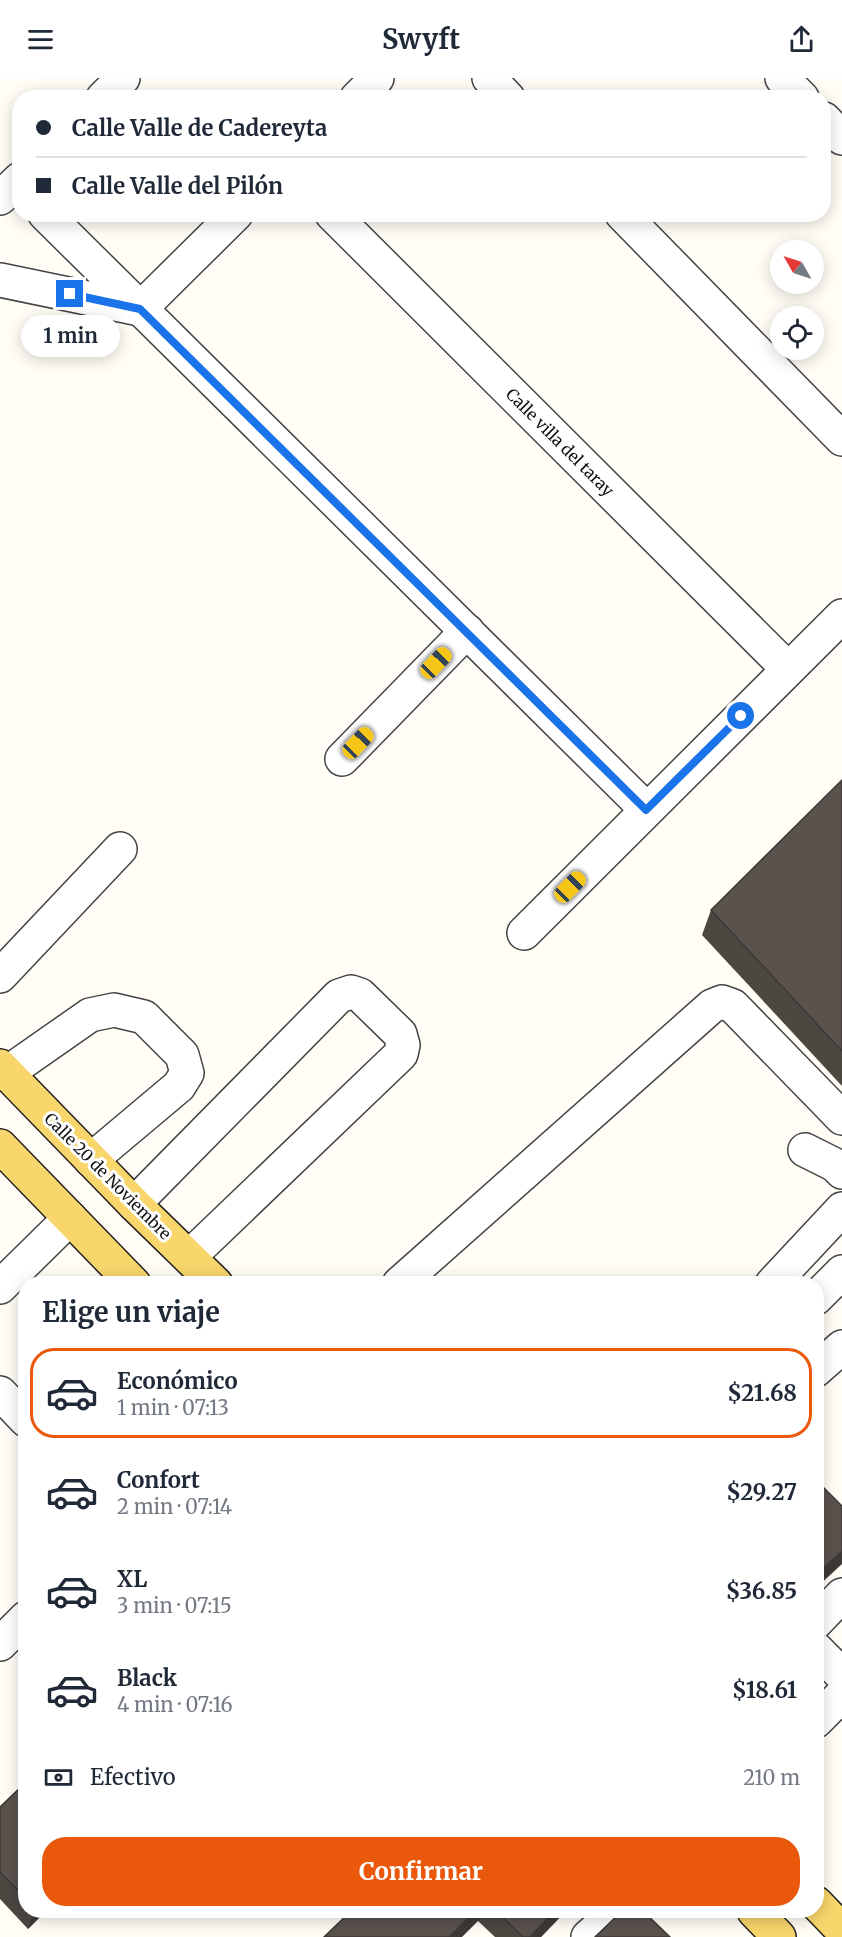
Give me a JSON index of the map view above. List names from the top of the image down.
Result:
{
  "streets": {
    "main road": ["Calle 20 de Noviembre"],
    "street": ["Calle villa del taray"]
  },
  "north": "top left",
  "page": {
    "header": "Swyft",
    "banner": ["Calle Valle de Cadereyta", "Calle Valle del Pilón"],
    "bubble": "1 min",
    "heading": "Elige un viaje",
    "list": [
      {
        "name": "Económico",
        "note": "1 min · 07:13",
        "value": "$21.68"
      },
      {
        "name": "Confort",
        "note": "2 min · 07:14",
        "value": "$29.27"
      },
      {
        "name": "XL",
        "note": "3 min · 07:15",
        "value": "$36.85"
      },
      {
        "name": "Black",
        "note": "4 min · 07:16",
        "value": "$18.61"
      }
    ],
    "pay": ["Efectivo", "210 m"],
    "buttons": "Confirmar"
  }
}
